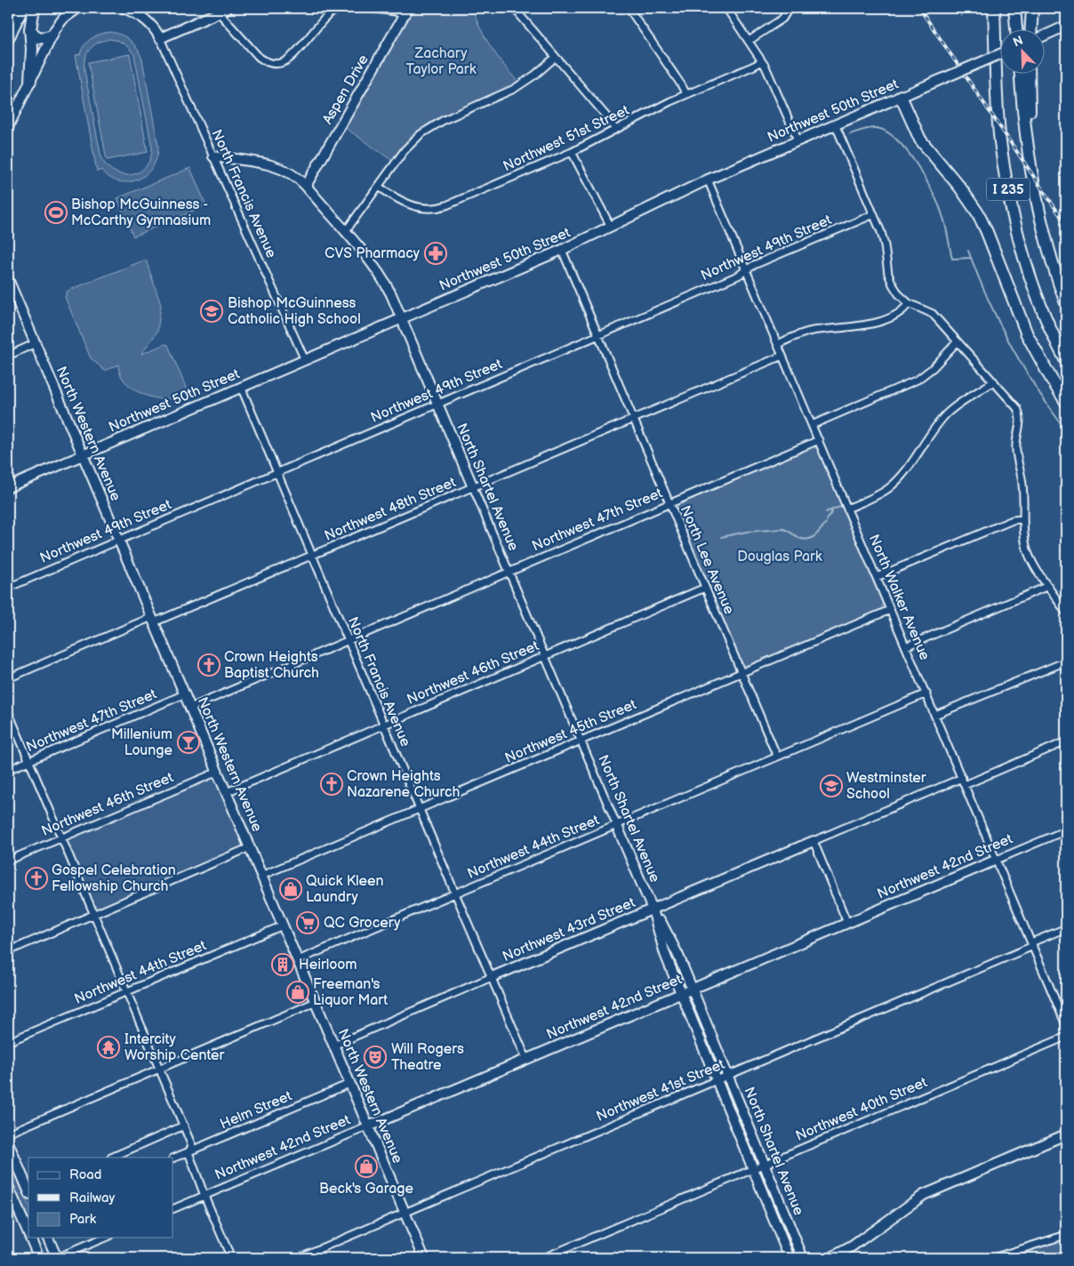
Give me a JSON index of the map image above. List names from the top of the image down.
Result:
{
  "streets": {
    "highway": ["I 235"],
    "street": [
      "Aspen Drive",
      "Northwest 50th Street",
      "Northwest 51st Street",
      "North Francis Avenue",
      "Northwest 49th Street",
      "North Western Avenue",
      "North Shartel Avenue",
      "Northwest 48th Street",
      "Northwest 47th Street",
      "North Lee Avenue",
      "North Walker Avenue",
      "Northwest 46th Street",
      "Northwest 45th Street",
      "Northwest 44th Street",
      "Northwest 42nd Street",
      "Northwest 43rd Street",
      "Northwest 41st Street",
      "Northwest 40th Street",
      "Helm Street"
    ]
  },
  "crossings": [
    ["Aspen Drive", "North Shartel Avenue"],
    ["Northwest 50th Street", "North Francis Avenue"],
    ["Northwest 50th Street", "North Western Avenue"],
    ["Northwest 50th Street", "North Shartel Avenue"],
    ["Northwest 50th Street", "North Lee Avenue"],
    ["Northwest 50th Street", "North Walker Avenue"],
    ["North Francis Avenue", "Northwest 49th Street"],
    ["North Francis Avenue", "North Shartel Avenue"],
    ["North Francis Avenue", "Northwest 48th Street"],
    ["North Francis Avenue", "Northwest 47th Street"],
    ["North Francis Avenue", "Northwest 46th Street"],
    ["North Francis Avenue", "Northwest 45th Street"],
    ["North Francis Avenue", "Northwest 44th Street"],
    ["North Francis Avenue", "Northwest 42nd Street"],
    ["North Francis Avenue", "Northwest 43rd Street"],
    ["Northwest 49th Street", "North Western Avenue"],
    ["Northwest 49th Street", "North Shartel Avenue"],
    ["Northwest 49th Street", "North Lee Avenue"],
    ["Northwest 49th Street", "North Walker Avenue"],
    ["North Western Avenue", "Northwest 48th Street"],
    ["North Western Avenue", "Northwest 47th Street"],
    ["North Western Avenue", "Northwest 46th Street"],
    ["North Western Avenue", "Northwest 45th Street"],
    ["North Western Avenue", "Northwest 44th Street"],
    ["North Western Avenue", "Northwest 42nd Street"],
    ["North Western Avenue", "Northwest 43rd Street"],
    ["North Western Avenue", "Northwest 41st Street"],
    ["North Western Avenue", "Helm Street"],
    ["North Shartel Avenue", "Northwest 48th Street"],
    ["North Shartel Avenue", "Northwest 47th Street"],
    ["North Shartel Avenue", "Northwest 46th Street"],
    ["North Shartel Avenue", "Northwest 45th Street"],
    ["North Shartel Avenue", "Northwest 44th Street"],
    ["North Shartel Avenue", "Northwest 42nd Street"],
    ["North Shartel Avenue", "Northwest 43rd Street"],
    ["North Shartel Avenue", "Northwest 41st Street"],
    ["North Shartel Avenue", "Northwest 40th Street"],
    ["Northwest 48th Street", "North Lee Avenue"],
    ["Northwest 48th Street", "North Walker Avenue"],
    ["Northwest 47th Street", "North Lee Avenue"],
    ["Northwest 47th Street", "North Walker Avenue"],
    ["North Lee Avenue", "Northwest 46th Street"],
    ["North Lee Avenue", "Northwest 45th Street"],
    ["North Lee Avenue", "Northwest 44th Street"],
    ["North Walker Avenue", "Northwest 45th Street"],
    ["North Walker Avenue", "Northwest 44th Street"],
    ["North Walker Avenue", "Northwest 42nd Street"],
    ["North Walker Avenue", "Northwest 43rd Street"],
    ["North Walker Avenue", "Northwest 41st Street"]
  ],
  "parks": ["Zachary Taylor Park", "Douglas Park"],
  "places": {
    "sports": ["Bishop McGuinness - McCarthy Gymnasium"],
    "pharmacy": ["CVS Pharmacy"],
    "school or university": ["Bishop McGuinness Catholic High School", "Westminster School"],
    "church": ["Crown Heights Baptist Church", "Crown Heights Nazarene Church", "Gospel Celebration Fellowship Church"],
    "bar": ["Millenium Lounge"],
    "shop": ["Quick Kleen Laundry", "Freeman's Liquor Mart", "Beck's Garage"],
    "supermarket": ["QC Grocery"],
    "building": ["Heirloom"],
    "temple": ["Intercity Worship Center"],
    "theatre": ["Will Rogers Theatre"]
  },
  "legend": ["Road", "Railway", "Park"],
  "north": "top left"
}
